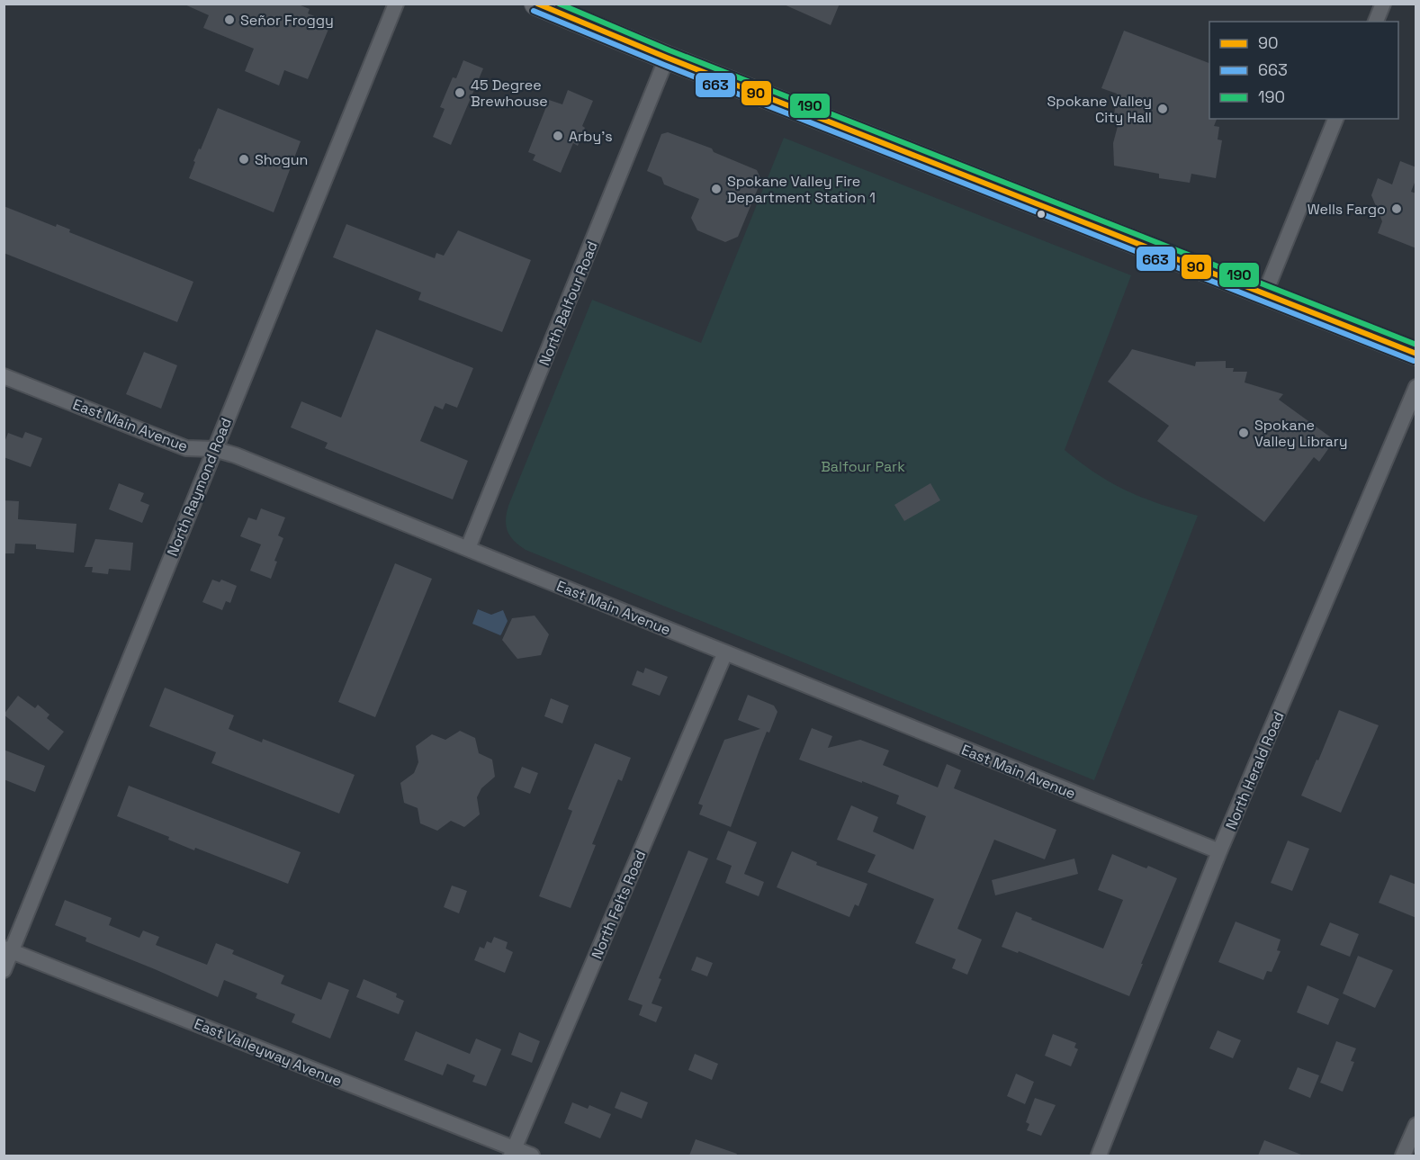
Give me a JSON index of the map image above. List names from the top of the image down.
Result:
{
  "streets": {
    "street": [
      "North Balfour Road",
      "East Main Avenue",
      "North Raymond Road",
      "North Herald Road",
      "North Felts Road",
      "East Valleyway Avenue"
    ]
  },
  "crossings": [
    ["North Balfour Road", "East Main Avenue"],
    ["East Main Avenue", "North Raymond Road"],
    ["East Main Avenue", "North Herald Road"],
    ["East Main Avenue", "North Felts Road"],
    ["North Raymond Road", "East Valleyway Avenue"],
    ["North Felts Road", "East Valleyway Avenue"]
  ],
  "parks": ["Balfour Park"],
  "places": [
    "Señor Froggy",
    "45 Degree Brewhouse",
    "Spokane Valley City Hall",
    "Arby's",
    "Shogun",
    "Spokane Valley Fire Department Station 1",
    "Wells Fargo",
    "Spokane Valley Library"
  ],
  "lines": ["transit line 90", "transit line 190", "transit line 663"],
  "legend": ["90", "663", "190"]
}
